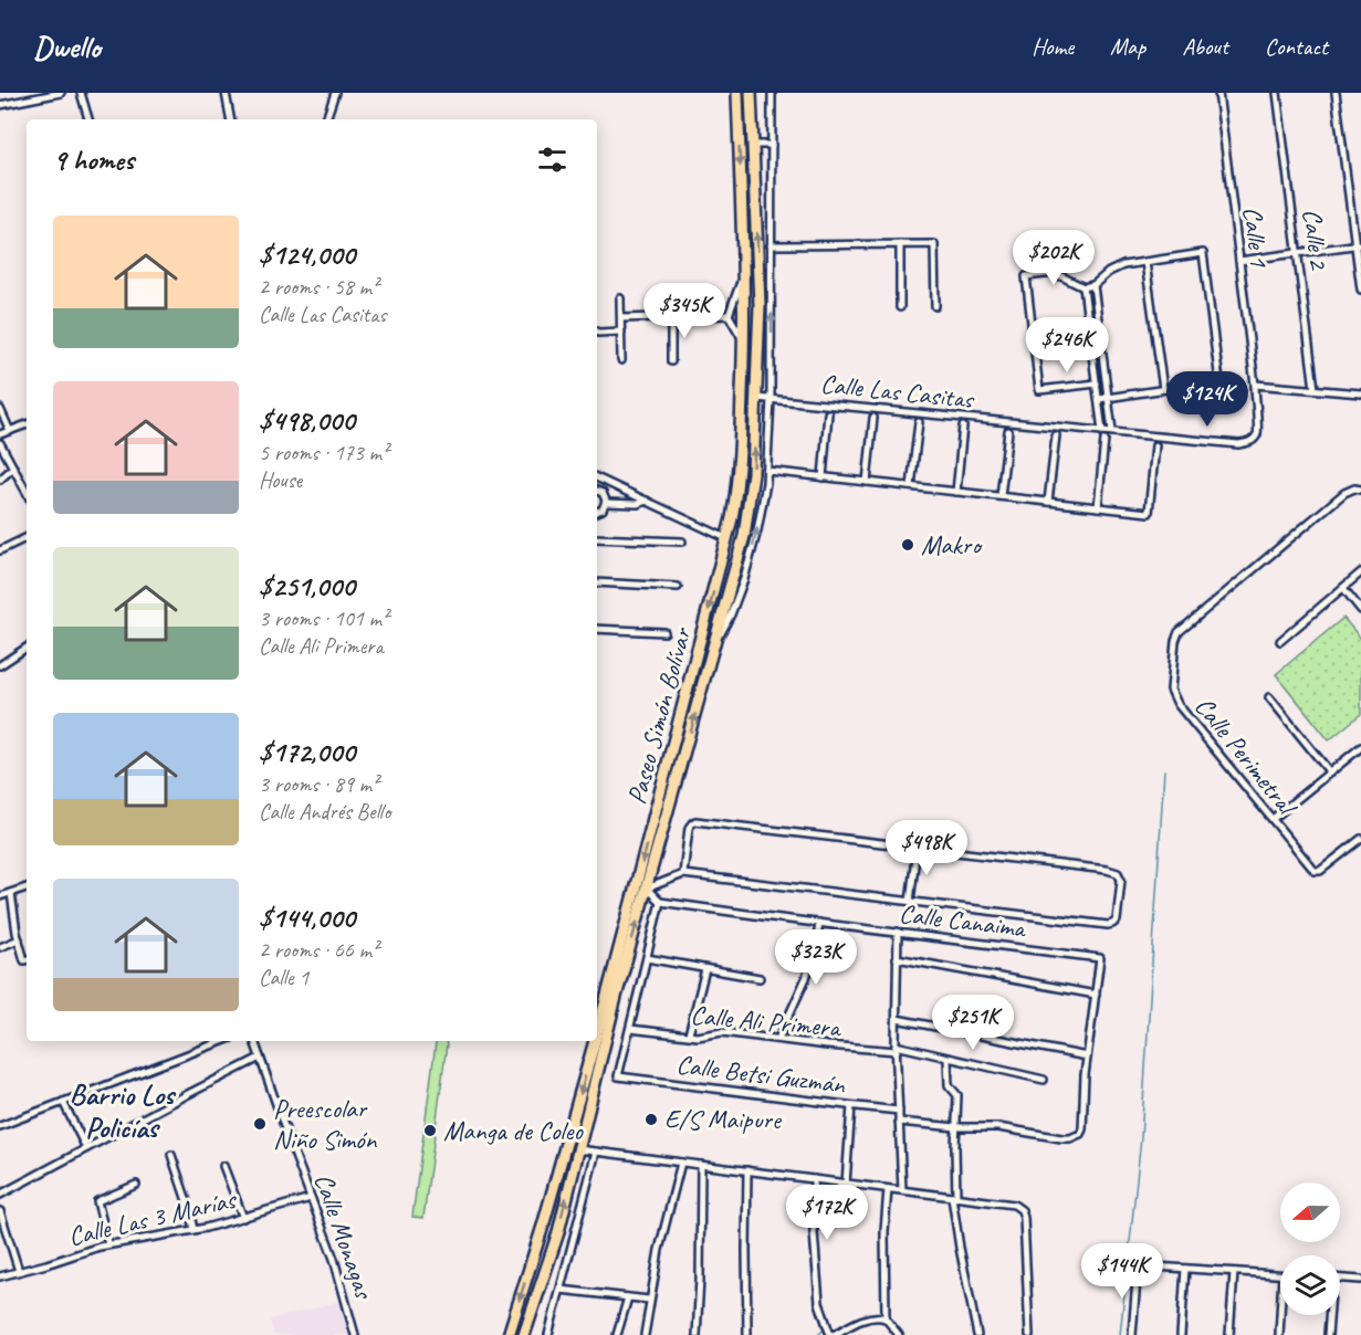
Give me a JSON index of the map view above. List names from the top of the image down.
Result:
{
  "streets": {
    "main road": ["Paseo Simón Bolívar"],
    "street": [
      "Calle 1",
      "Calle 2",
      "Calle Las Casitas",
      "Calle Perimetral",
      "Calle Canaima",
      "Calle Ali Primera",
      "Calle Betsi Guzmán",
      "Calle Las 3 Marías",
      "Calle Monagas"
    ]
  },
  "crossings": [
    ["Calle 1", "Calle Las Casitas"],
    ["Calle Las Casitas", "Paseo Simón Bolívar"],
    ["Calle Ali Primera", "Calle Betsi Guzmán"],
    ["Calle Las 3 Marías", "Calle Monagas"]
  ],
  "districts": ["Barrio Los Policías"],
  "places": [
    "Makro",
    "E/S Maipure",
    "Preescolar Niño Simón",
    "Manga de Coleo"
  ],
  "north": "left",
  "page": {
    "header": "Dwello",
    "nav": [
      "Home",
      "Map",
      "About",
      "Contact"
    ],
    "heading": "9 homes",
    "list": [
      {
        "name": "$124,000",
        "note": "2 rooms · 58 m² · Calle Las Casitas"
      },
      {
        "name": "$498,000",
        "note": "5 rooms · 173 m² · House"
      },
      {
        "name": "$251,000",
        "note": "3 rooms · 101 m² · Calle Ali Primera"
      },
      {
        "name": "$172,000",
        "note": "3 rooms · 89 m² · Calle Andrés Bello"
      },
      {
        "name": "$144,000",
        "note": "2 rooms · 66 m² · Calle 1"
      }
    ],
    "price": [
      "$202K",
      "$345K",
      "$246K",
      "$124K",
      "$498K",
      "$323K",
      "$251K",
      "$172K",
      "$144K"
    ]
  }
}
